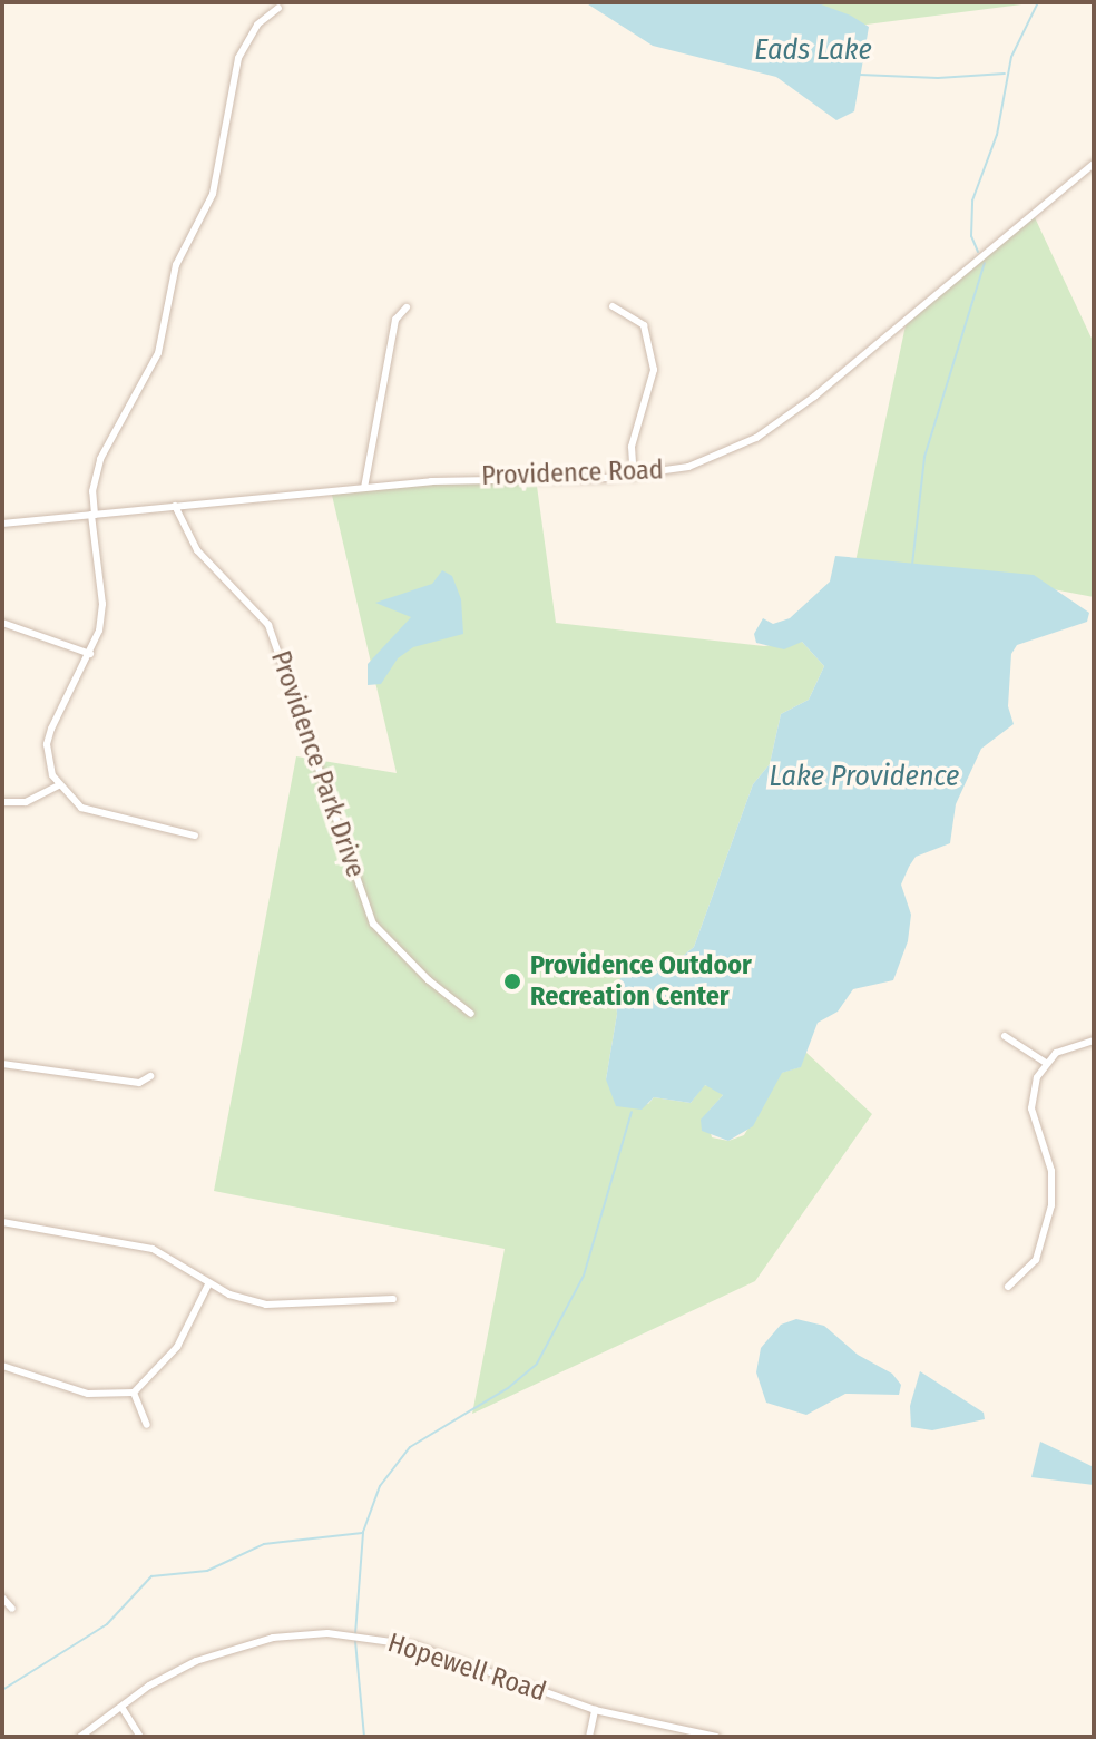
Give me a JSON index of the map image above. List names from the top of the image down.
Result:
{
  "streets": {
    "street": ["Providence Road", "Providence Park Drive", "Hopewell Road"]
  },
  "crossings": [
    ["Providence Road", "Providence Park Drive"]
  ],
  "water": ["Eads Lake", "Lake Providence"],
  "places": ["Providence Outdoor Recreation Center"]
}
